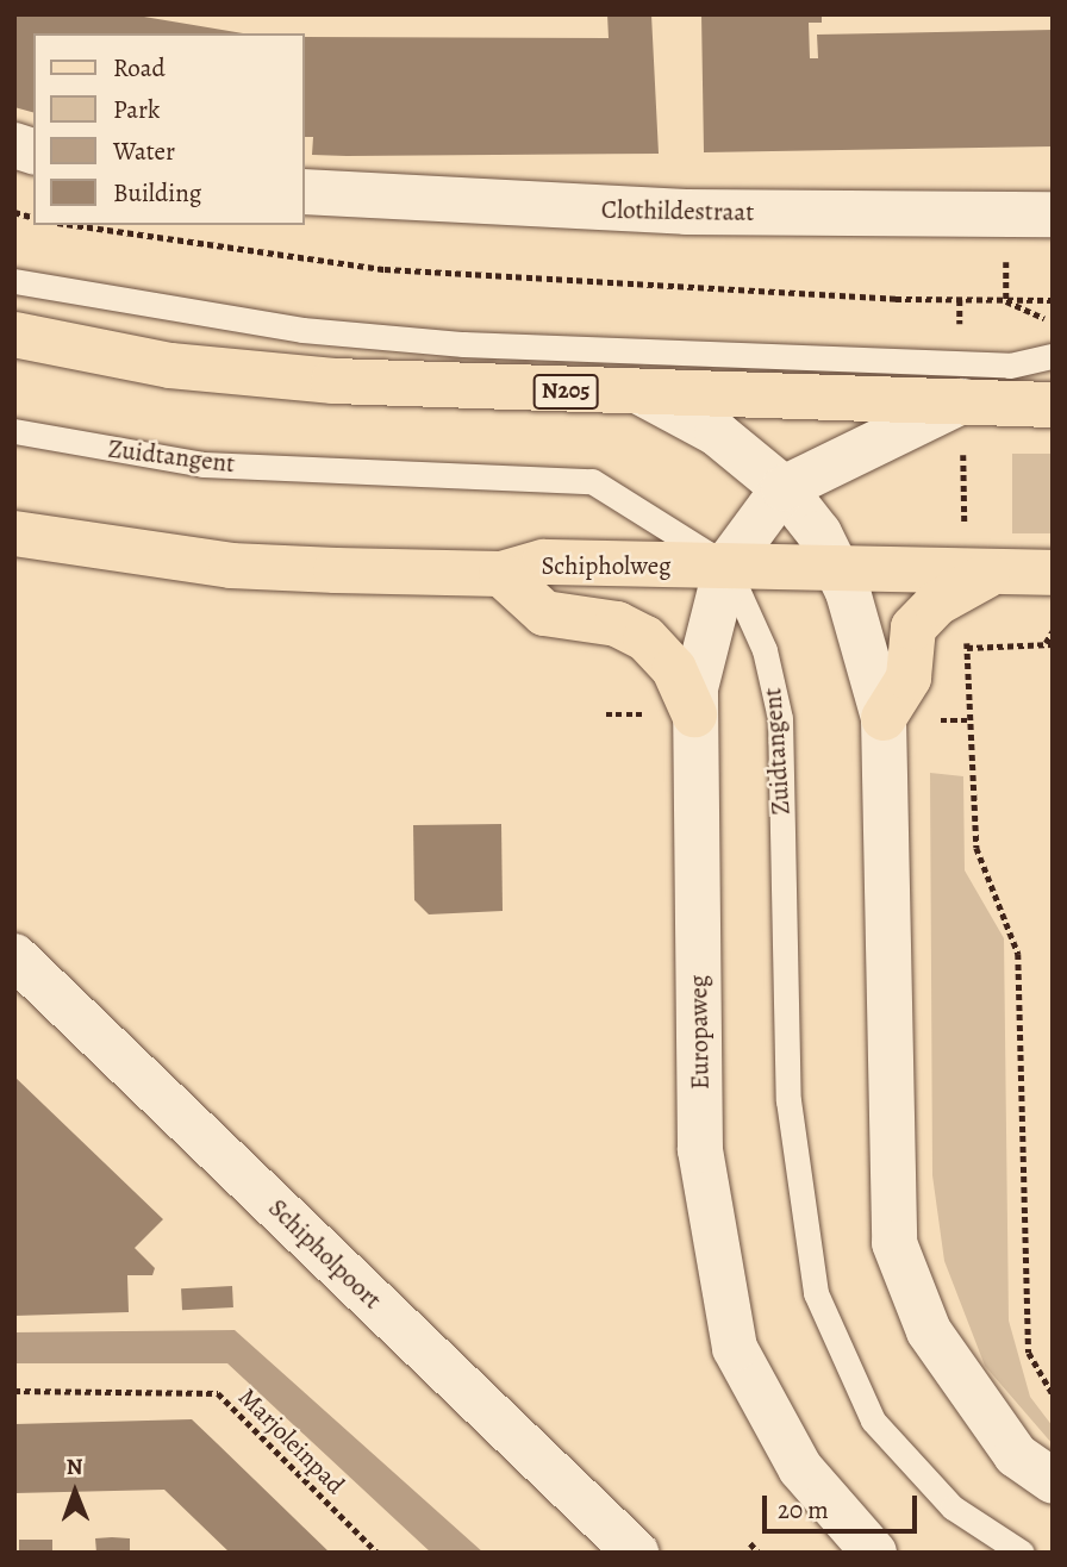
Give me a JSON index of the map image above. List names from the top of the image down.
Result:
{
  "streets": {
    "main road": [
      "Clothildestraat",
      "N205",
      "Schipholweg",
      "Europaweg",
      "Schipholpoort"
    ],
    "lane": ["Zuidtangent"],
    "path": ["Marjoleinpad"]
  },
  "crossings": [
    ["N205", "Europaweg"],
    ["Zuidtangent", "Schipholweg"],
    ["Zuidtangent", "Europaweg"],
    ["Schipholweg", "Europaweg"]
  ],
  "legend": [
    "Road",
    "Park",
    "Water",
    "Building"
  ],
  "scale_bar": "20 m",
  "north": "top"
}
